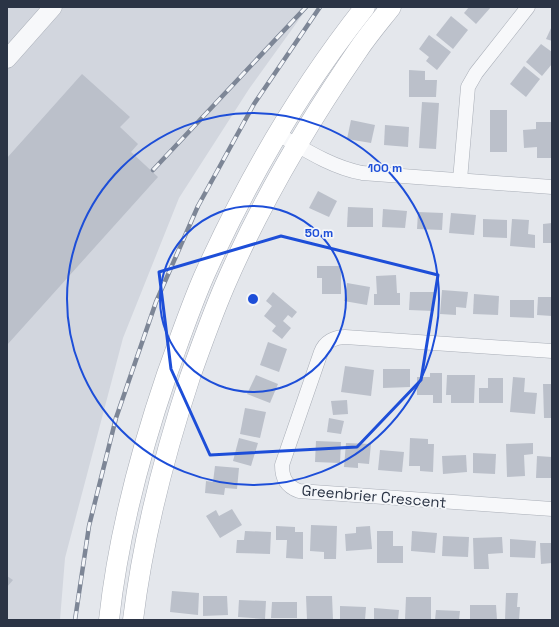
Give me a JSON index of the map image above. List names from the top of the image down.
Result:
{
  "streets": {
    "street": ["Greenbrier Crescent"]
  },
  "rings": ["100 m", "50 m"]
}
